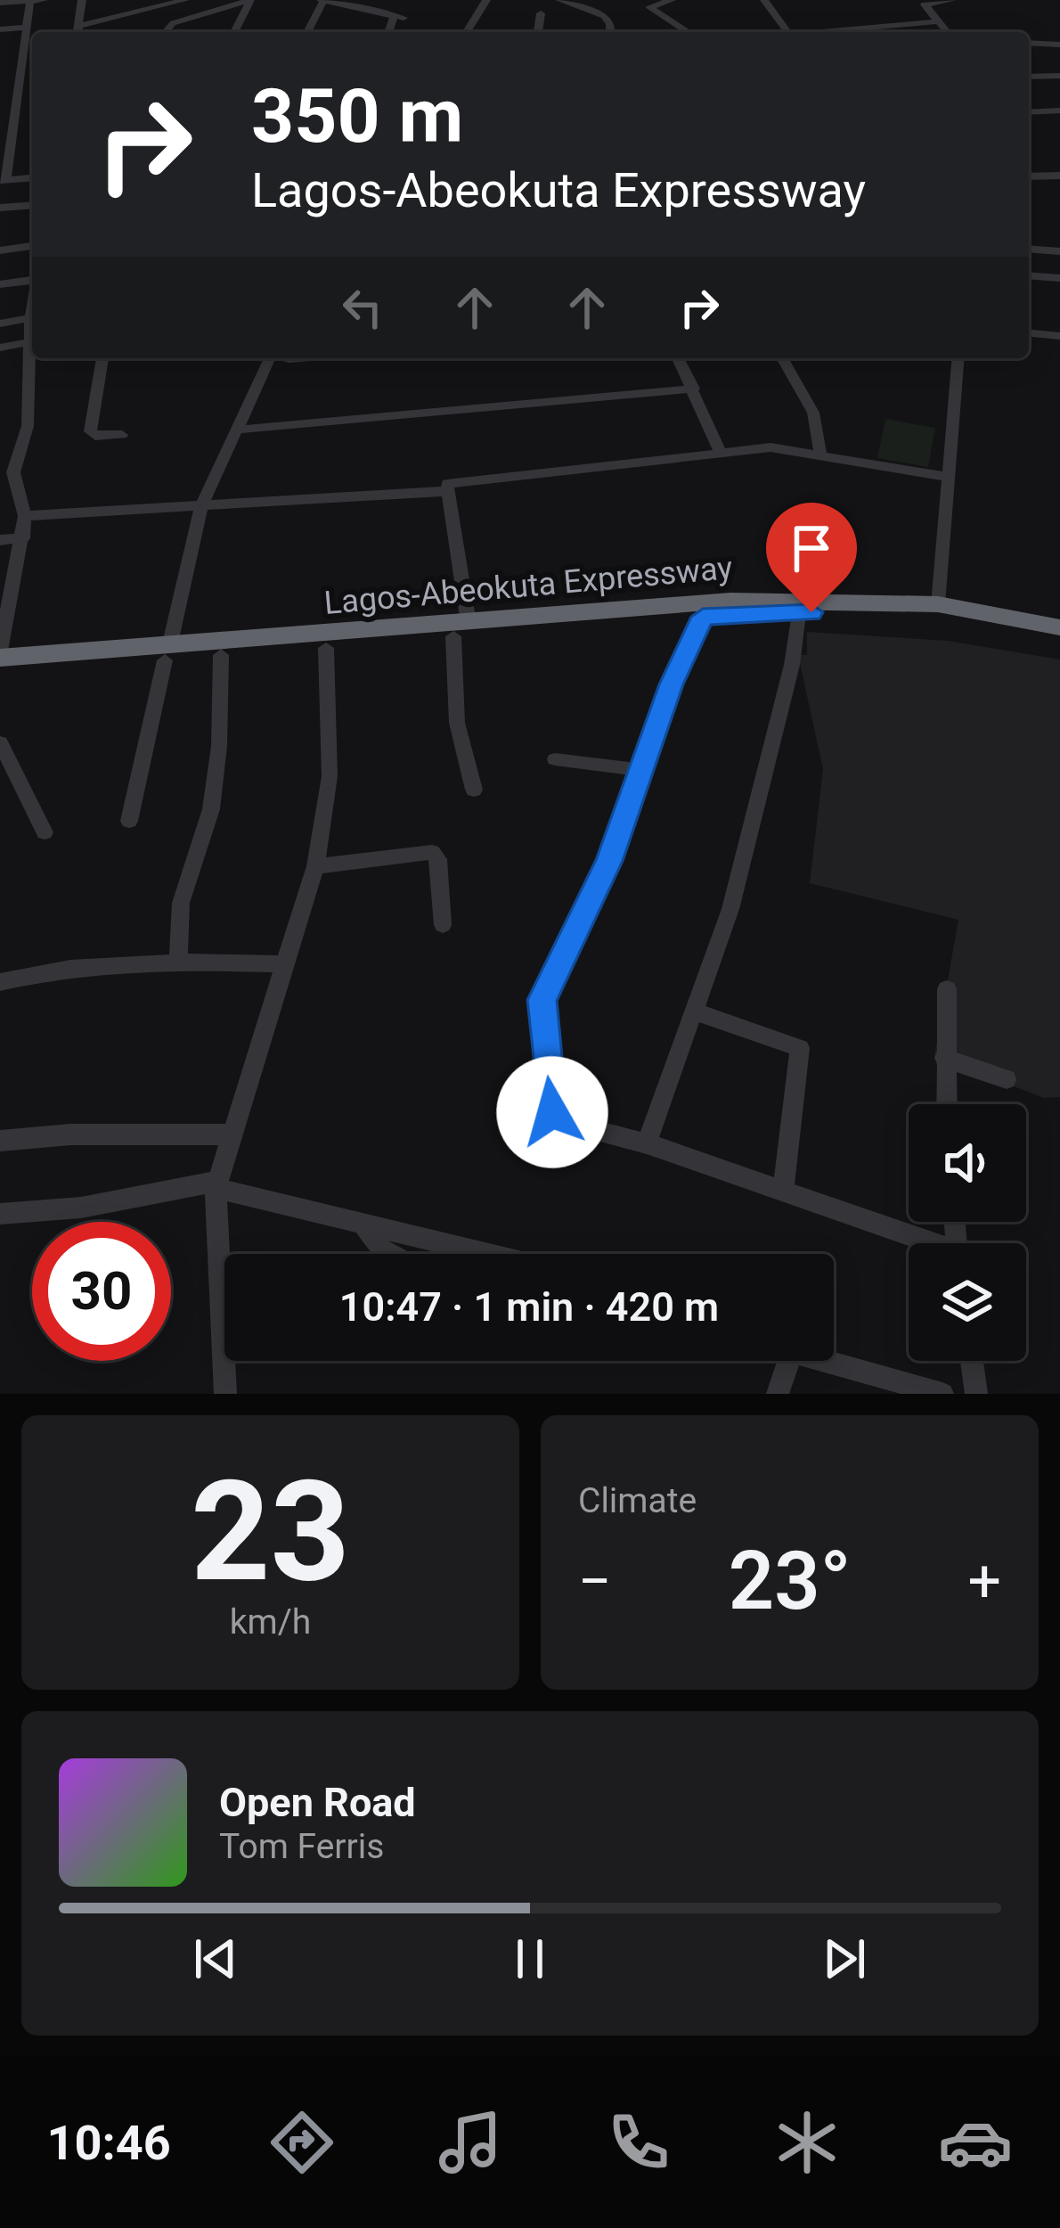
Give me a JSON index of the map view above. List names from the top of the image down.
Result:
{
  "streets": {
    "highway": ["Lagos-Abeokuta Expressway"]
  },
  "page": {
    "turn": ["350 m", "Lagos-Abeokuta Expressway"],
    "limit": "30",
    "trip": "10:47 · 1 min · 420 m",
    "tile": [
      ["23", "km/h"],
      "Climate"
    ],
    "heat": ["−", "23°", "+"],
    "song": ["Open Road", "Tom Ferris"],
    "tabs": "10:46"
  }
}
